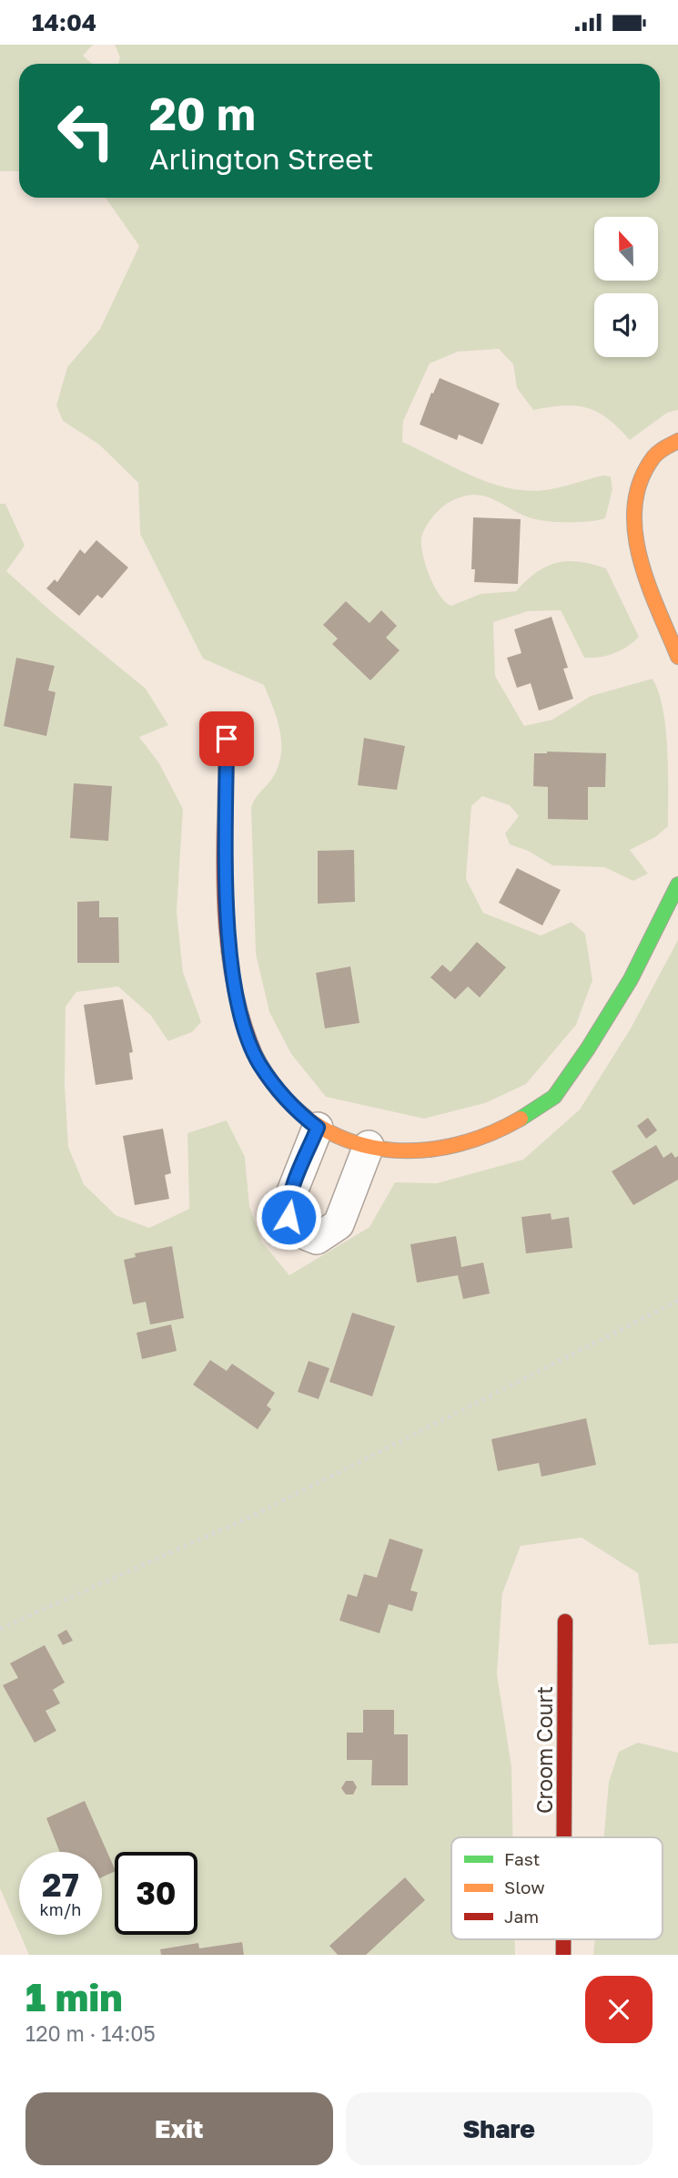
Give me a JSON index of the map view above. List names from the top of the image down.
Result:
{
  "streets": {
    "street": ["Croom Court"]
  },
  "legend": ["Fast", "Slow", "Jam"],
  "north": "top",
  "page": {
    "status": "14:04",
    "turn": ["20 m", "Arlington Street"],
    "speed": "27 km/h",
    "limit": "30",
    "heading": ["1 min", "120 m · 14:05"],
    "buttons": ["Exit", "Share"]
  }
}
